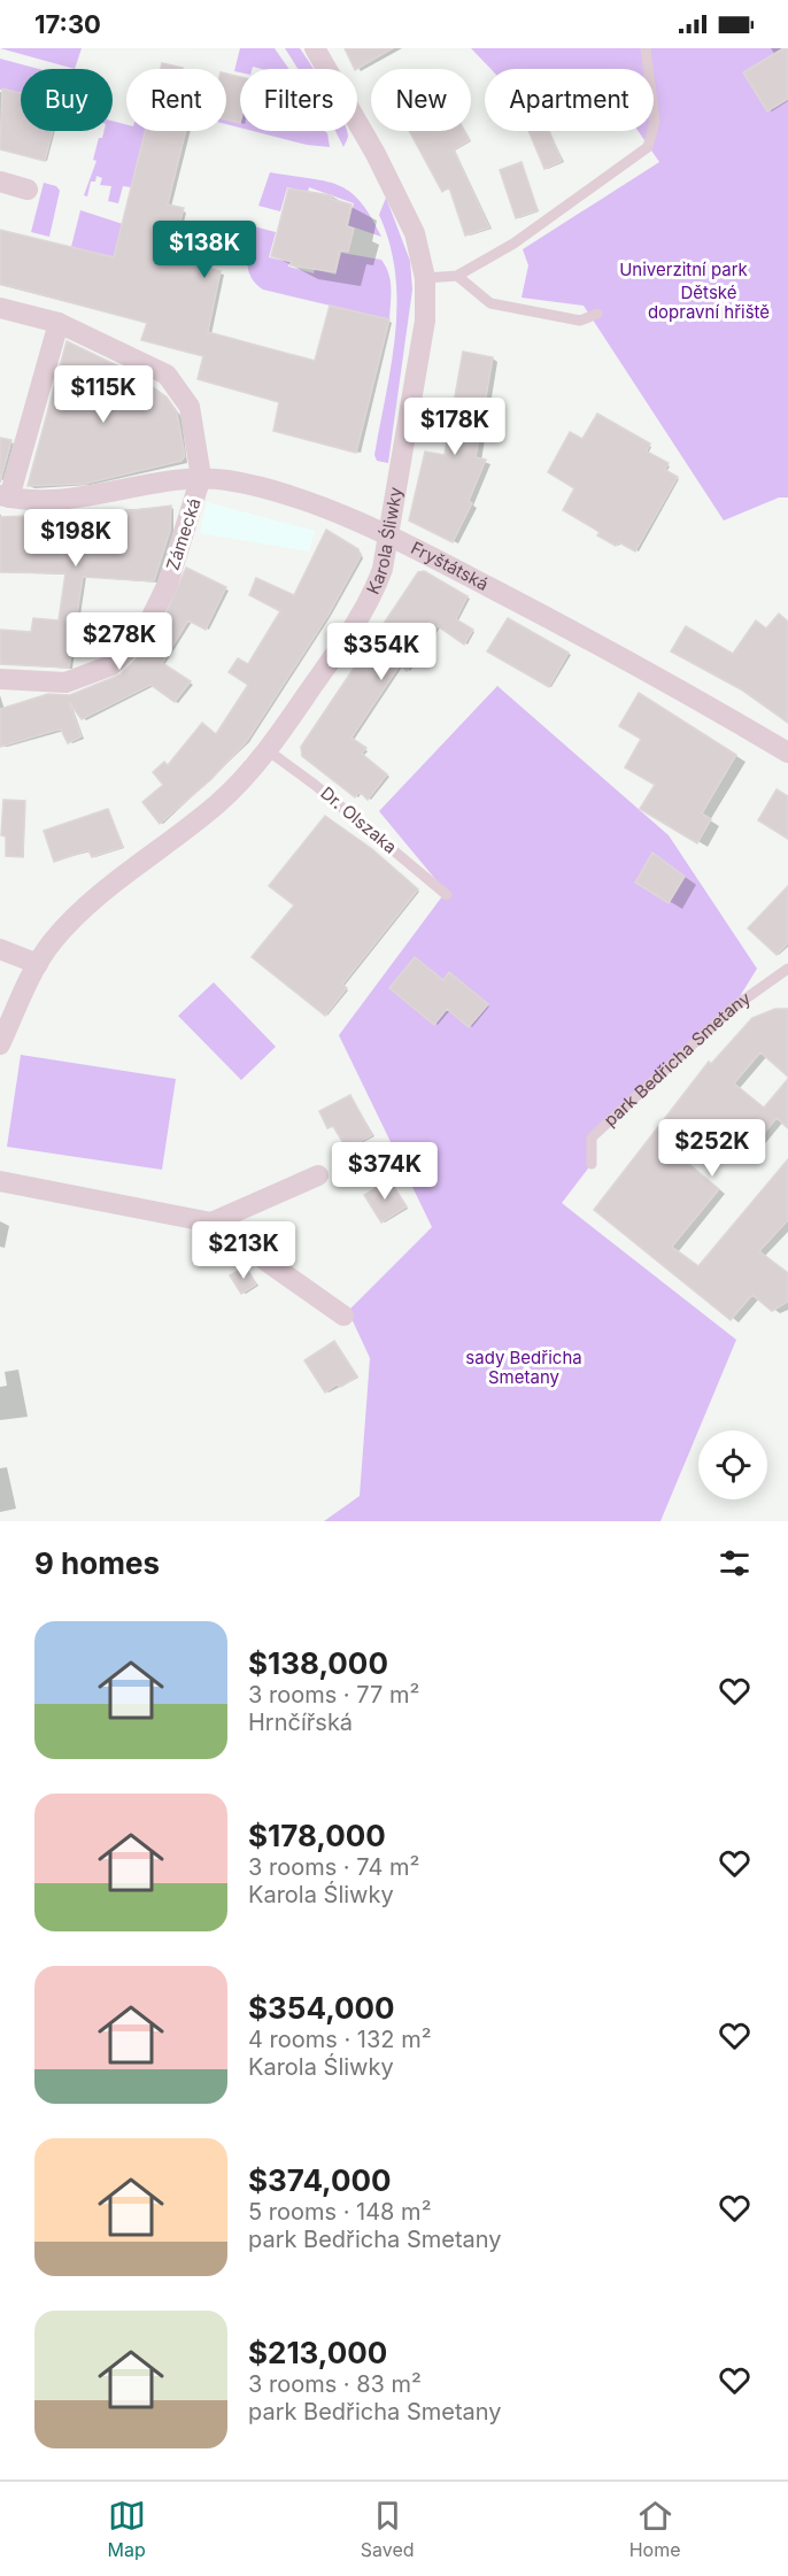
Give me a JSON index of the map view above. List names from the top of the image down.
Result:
{
  "streets": {
    "street": ["Zámecká", "Karola Śliwky", "Fryštátská"],
    "lane": ["Dr. Olszaka", "park Bedřicha Smetany"]
  },
  "crossings": [
    ["Zámecká", "Fryštátská"],
    ["Karola Śliwky", "Fryštátská"],
    ["Karola Śliwky", "Dr. Olszaka"]
  ],
  "parks": ["Univerzitní park", "Dětské dopravní hřiště", "sady Bedřicha Smetany"],
  "page": {
    "status": "17:30",
    "chip": [
      "Buy",
      "Rent",
      "Filters",
      "New",
      "Apartment"
    ],
    "price": [
      "$138K",
      "$115K",
      "$178K",
      "$198K",
      "$278K",
      "$354K",
      "$252K",
      "$374K",
      "$213K"
    ],
    "heading": "9 homes",
    "list": [
      {
        "name": "$138,000",
        "note": "3 rooms · 77 m² · Hrnčířská"
      },
      {
        "name": "$178,000",
        "note": "3 rooms · 74 m² · Karola Śliwky"
      },
      {
        "name": "$354,000",
        "note": "4 rooms · 132 m² · Karola Śliwky"
      },
      {
        "name": "$374,000",
        "note": "5 rooms · 148 m² · park Bedřicha Smetany"
      },
      {
        "name": "$213,000",
        "note": "3 rooms · 83 m² · park Bedřicha Smetany"
      }
    ],
    "tabs": ["Map", "Saved", "Home"]
  }
}
